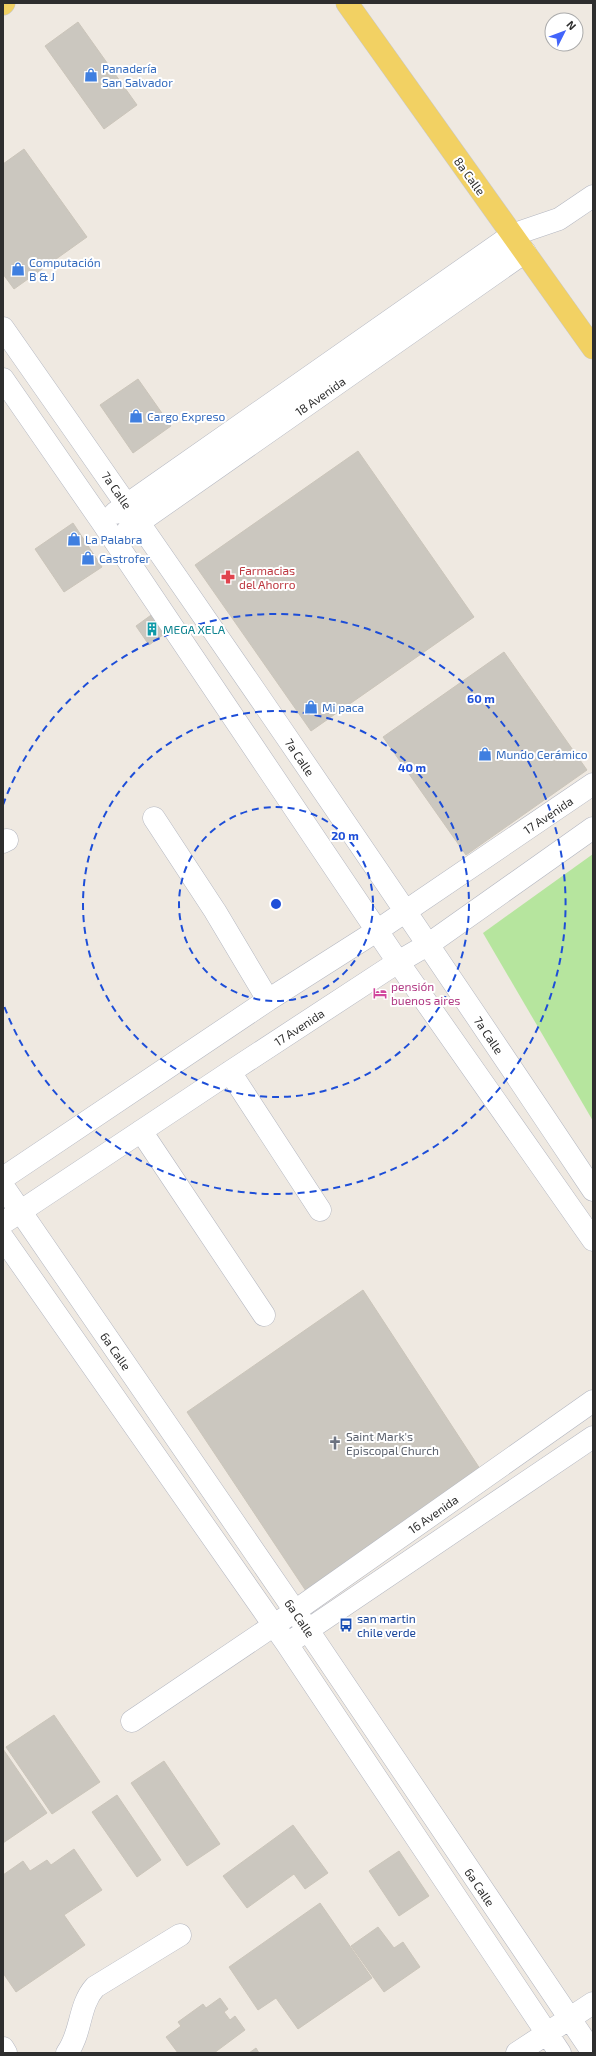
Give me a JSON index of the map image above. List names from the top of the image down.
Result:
{
  "streets": {
    "main road": ["8a Calle"],
    "street": [
      "18 Avenida",
      "7a Calle",
      "17 Avenida",
      "6a Calle",
      "16 Avenida"
    ]
  },
  "crossings": [
    ["8a Calle", "18 Avenida"],
    ["18 Avenida", "7a Calle"],
    ["7a Calle", "17 Avenida"],
    ["17 Avenida", "6a Calle"],
    ["6a Calle", "16 Avenida"]
  ],
  "places": {
    "shop": [
      "Panadería San Salvador",
      "Computación B & J",
      "Cargo Expreso",
      "La Palabra",
      "Castrofer",
      "Mi paca",
      "Mundo Cerámico"
    ],
    "pharmacy": ["Farmacias del Ahorro"],
    "building": ["MEGA XELA"],
    "hotel": ["pensión buenos aires"],
    "church": ["Saint Mark's Episcopal Church"],
    "bus stop": ["san martin chile verde"]
  },
  "north": "top right",
  "rings": ["60 m", "40 m", "20 m"]
}
